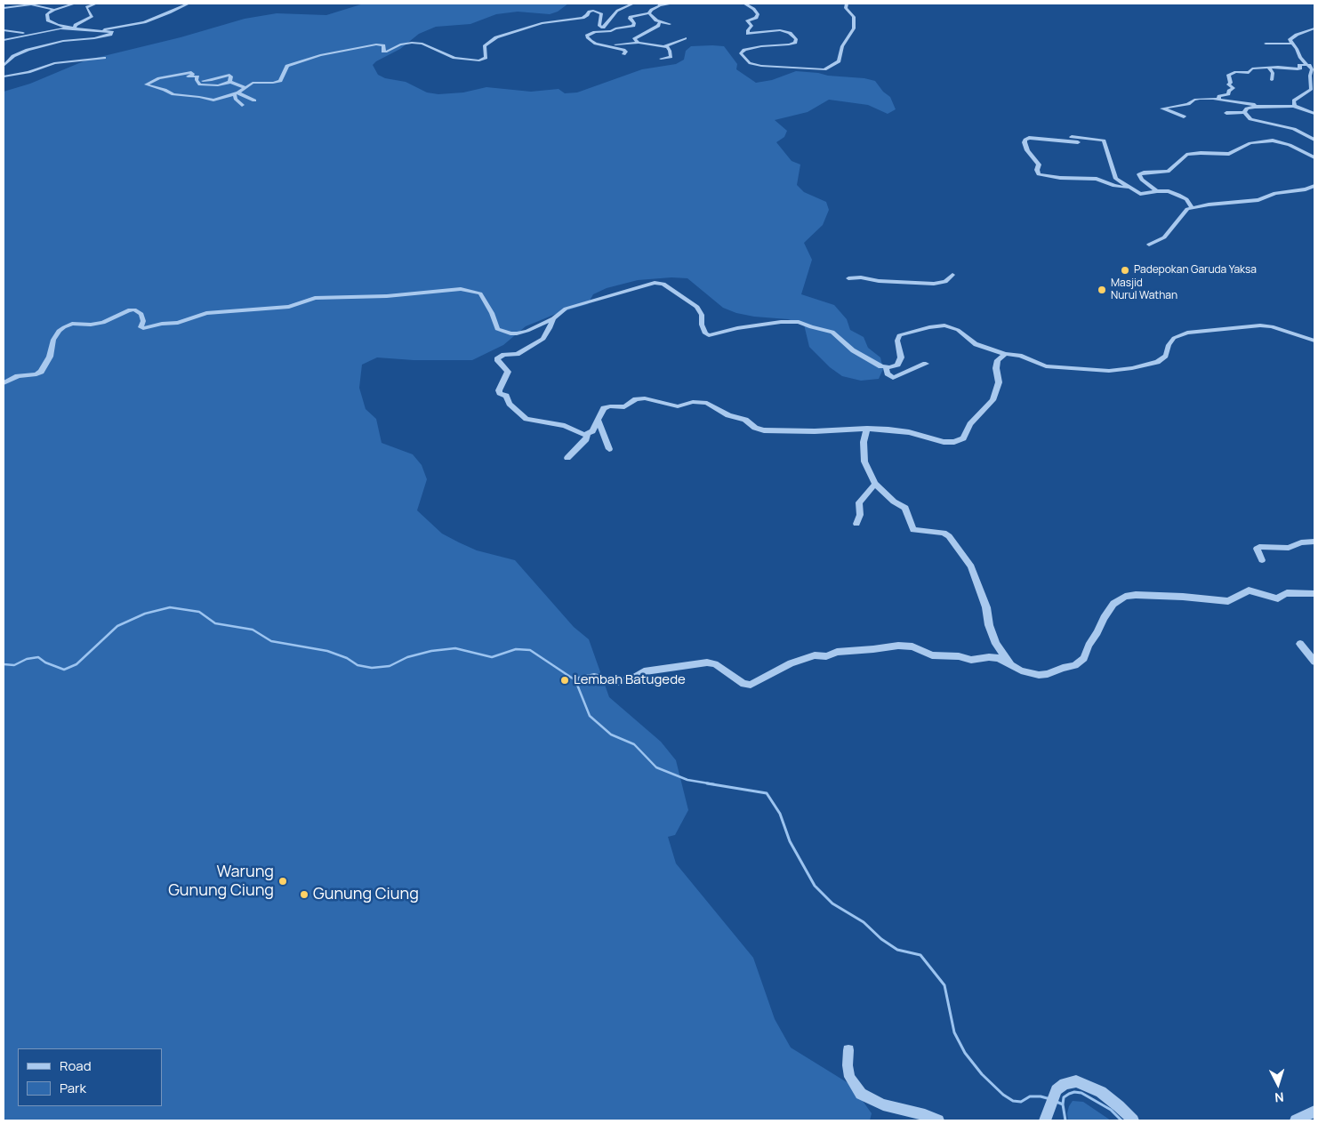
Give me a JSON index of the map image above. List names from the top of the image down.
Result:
{
  "places": [
    "Padepokan Garuda Yaksa",
    "Masjid Nurul Wathan",
    "Lembah Batugede",
    "Warung Gunung Ciung",
    "Gunung Ciung"
  ],
  "legend": ["Road", "Park"],
  "north": "bottom"
}
